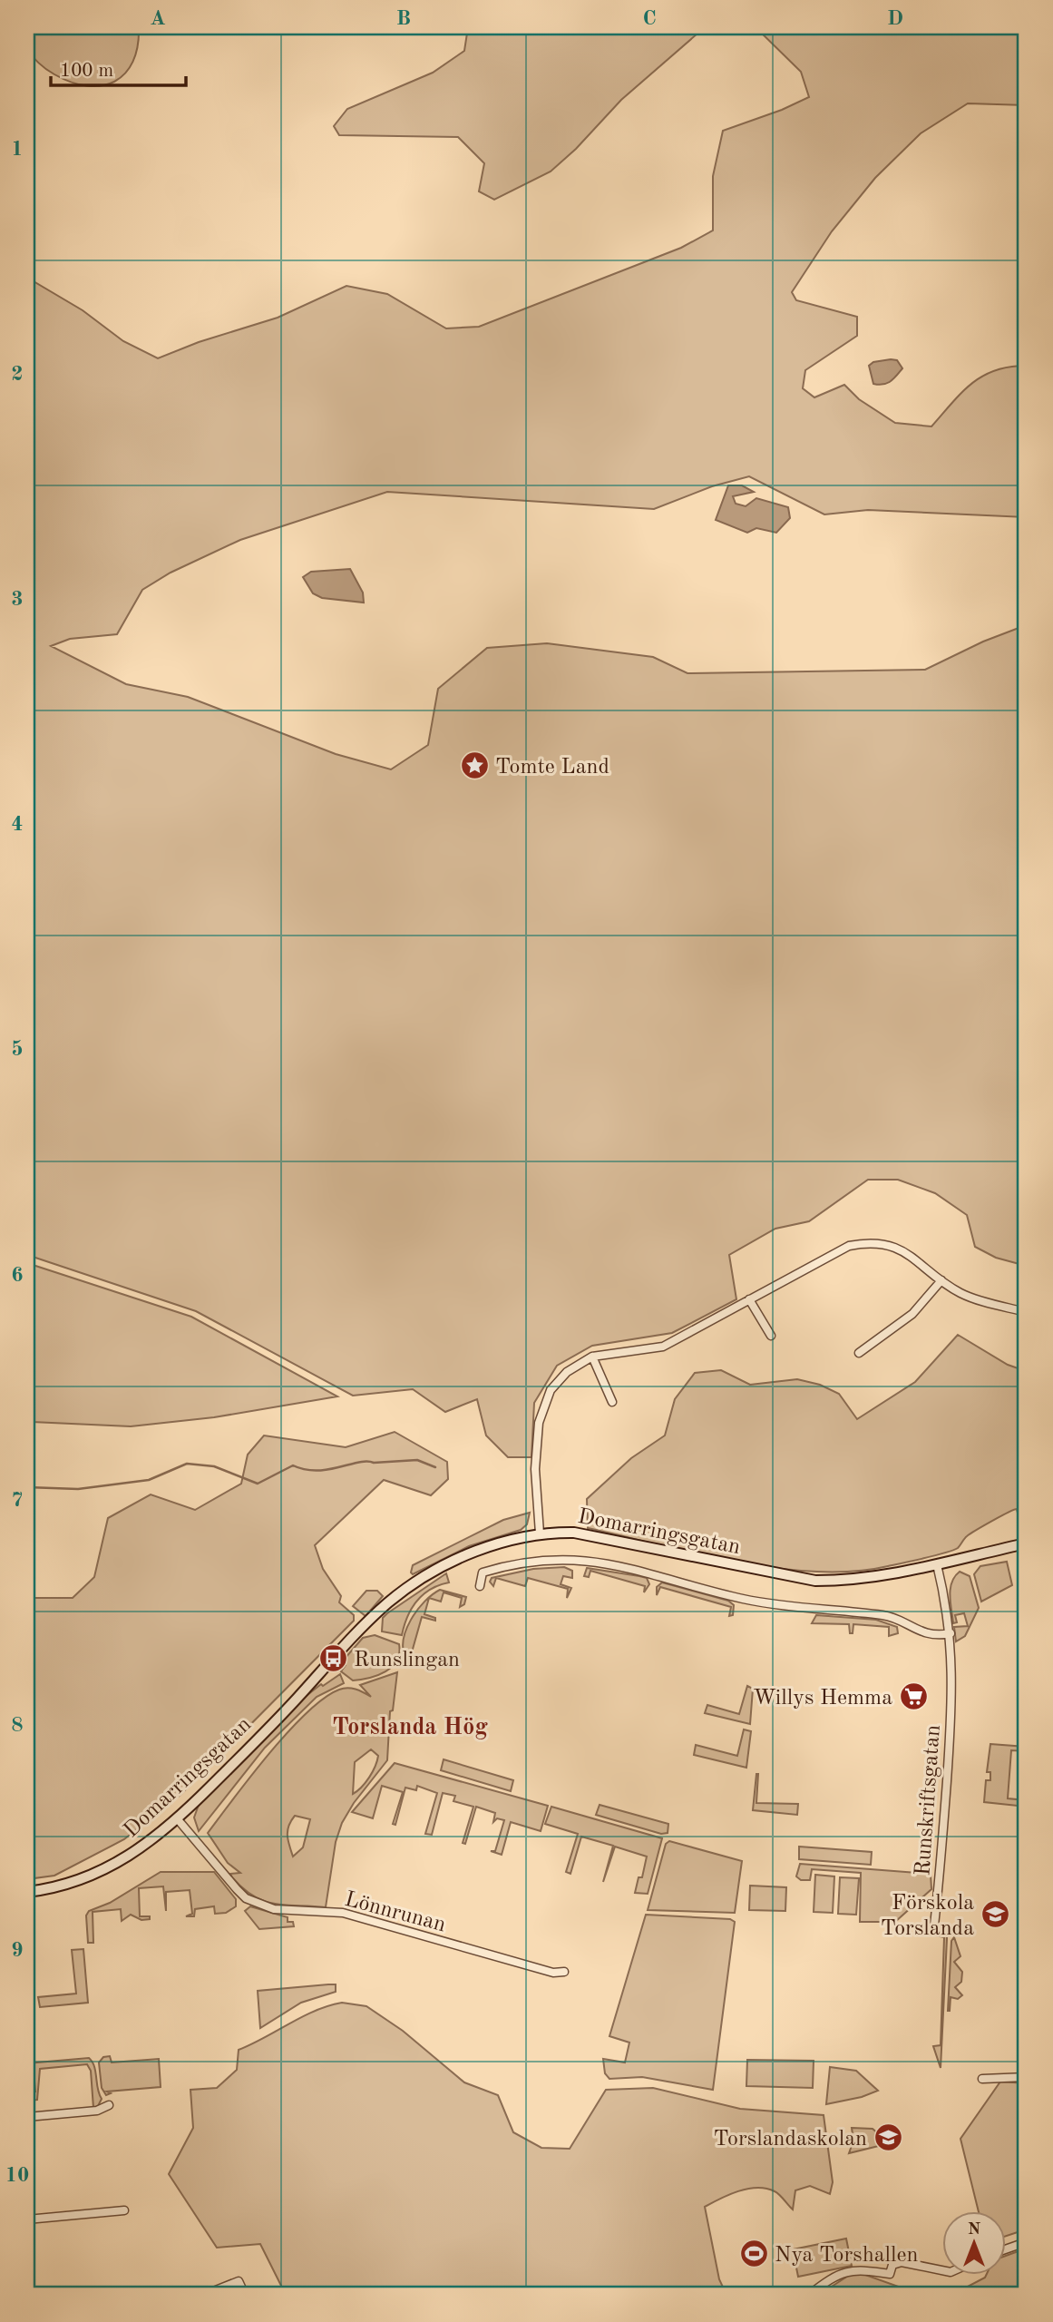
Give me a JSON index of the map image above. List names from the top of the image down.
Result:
{
  "streets": {
    "street": ["Domarringsgatan", "Runskriftsgatan", "Lönnrunan"]
  },
  "crossings": [
    ["Domarringsgatan", "Runskriftsgatan"],
    ["Domarringsgatan", "Lönnrunan"]
  ],
  "districts": ["Torslanda Hög"],
  "places": {
    "place": ["Tomte Land"],
    "bus stop": ["Runslingan"],
    "supermarket": ["Willys Hemma"],
    "school or university": ["Förskola Torslanda", "Torslandaskolan"],
    "sports": ["Nya Torshallen"]
  },
  "scale_bar": "100 m",
  "north": "top",
  "grid": {
    "columns": [
      "A",
      "B",
      "C",
      "D"
    ],
    "rows": [
      "1",
      "2",
      "3",
      "4",
      "5",
      "6",
      "7",
      "8",
      "9",
      "10"
    ]
  }
}
